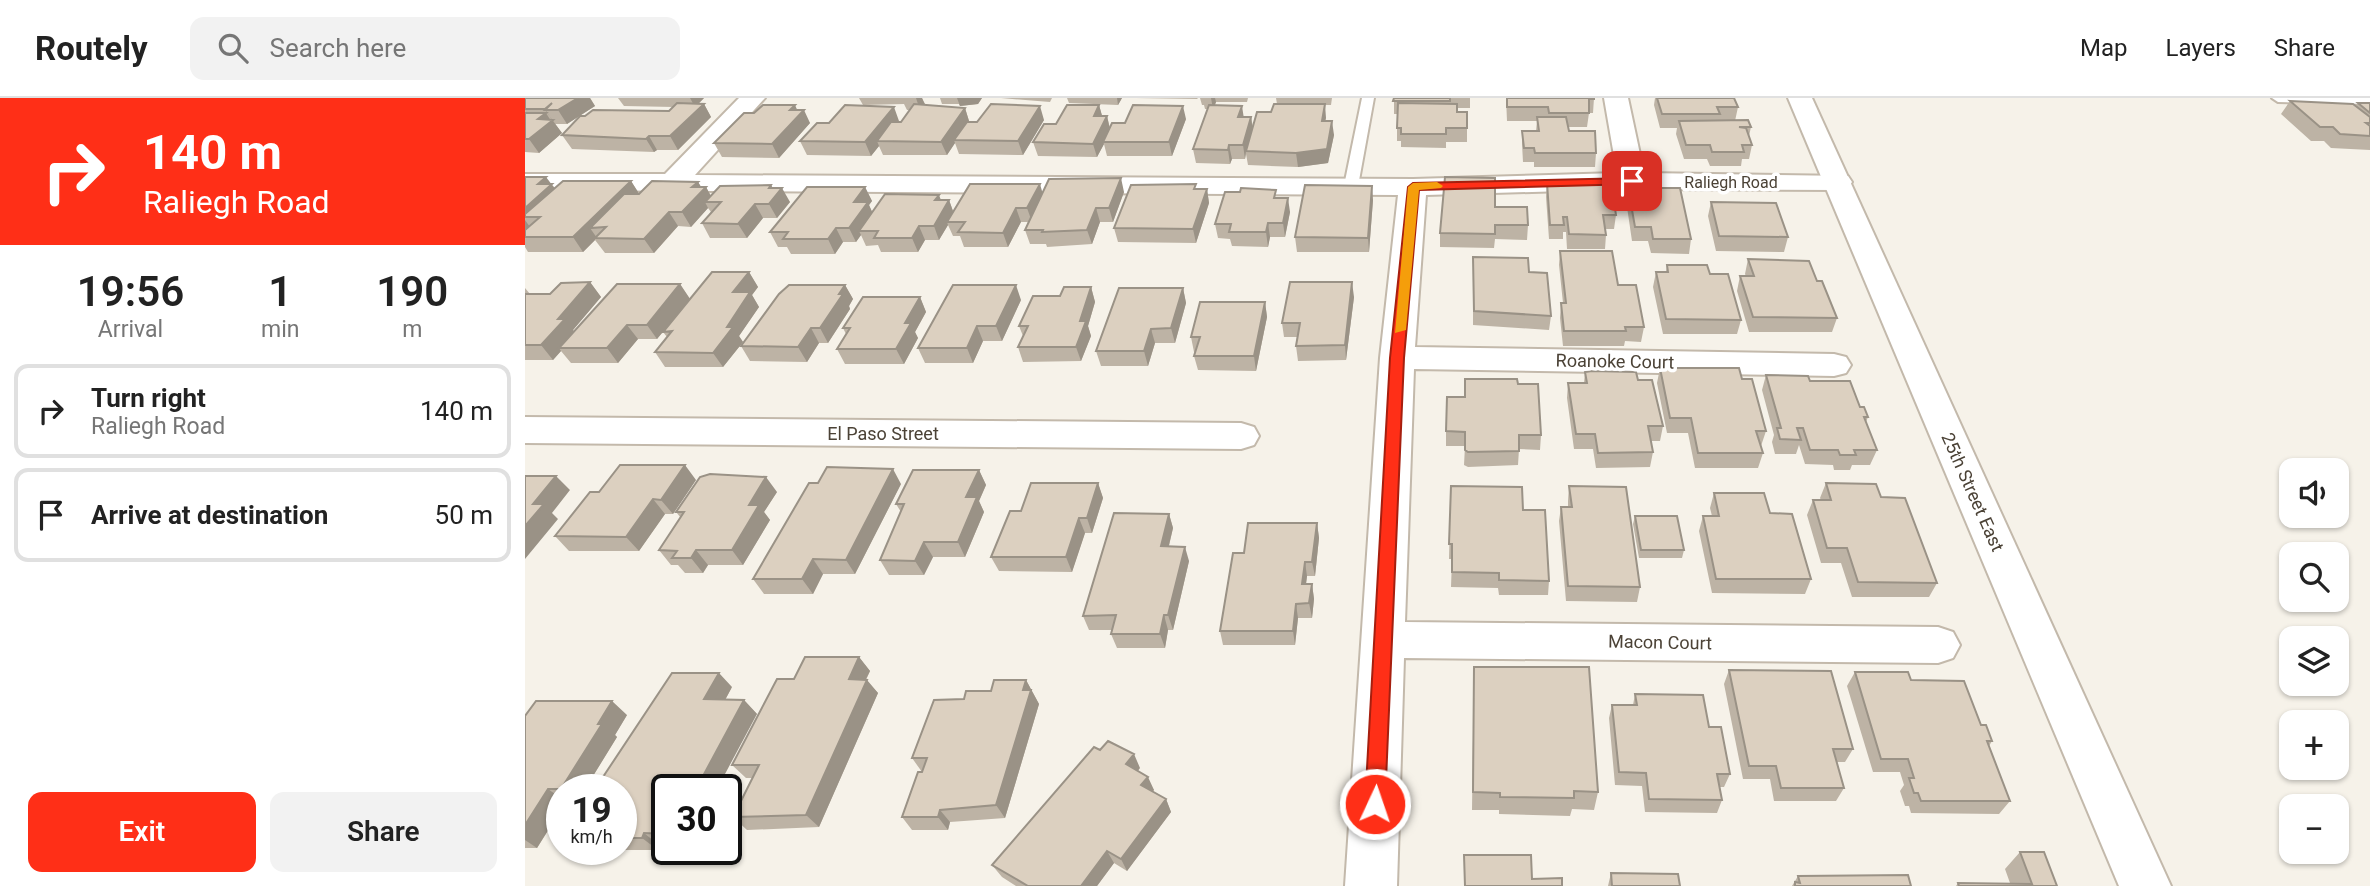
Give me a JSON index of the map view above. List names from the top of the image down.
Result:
{
  "streets": {
    "street": [
      "Raliegh Road",
      "Roanoke Court",
      "El Paso Street",
      "25th Street East",
      "Macon Court"
    ]
  },
  "crossings": [
    ["Raliegh Road", "25th Street East"]
  ],
  "page": {
    "header": "Routely",
    "search": "Search here",
    "nav": ["Map", "Layers", "Share"],
    "turn": ["140 m", "Raliegh Road"],
    "eta": [
      "19:56",
      "Arrival",
      "1",
      "min",
      "190",
      "m"
    ],
    "list": [
      {
        "name": "Turn right",
        "note": "Raliegh Road",
        "value": "140 m"
      },
      {
        "name": "Arrive at destination",
        "value": "50 m"
      }
    ],
    "map_buttons": ["+", "−"],
    "speed": "19 km/h",
    "limit": "30",
    "buttons": ["Exit", "Share"]
  }
}
